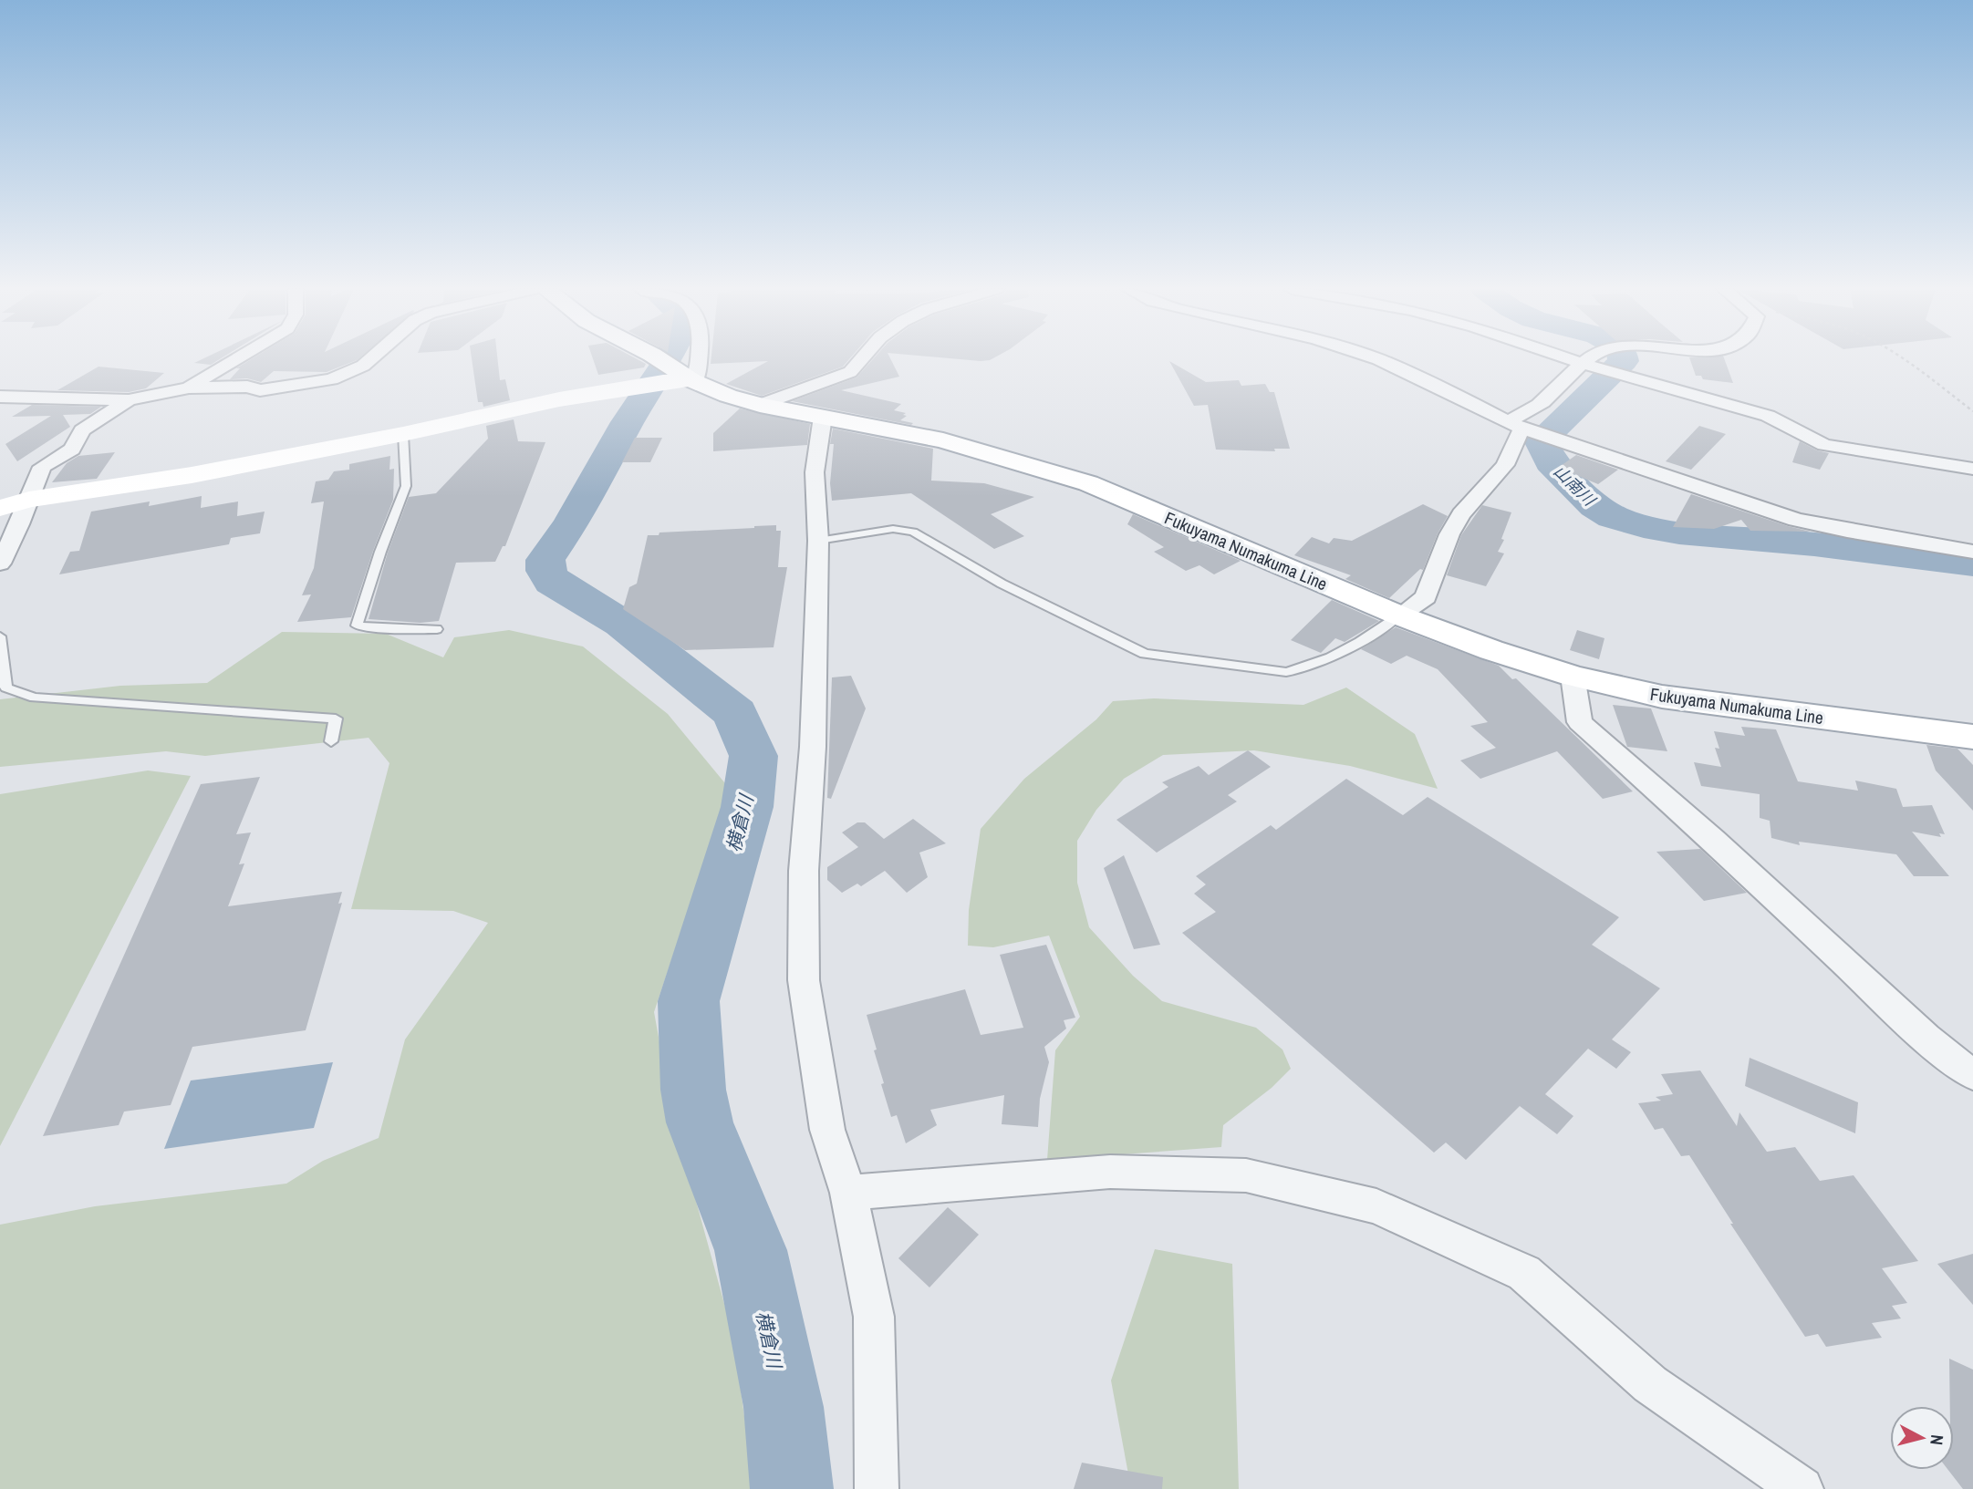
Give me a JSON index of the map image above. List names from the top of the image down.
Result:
{
  "streets": {
    "main road": ["Fukuyama Numakuma Line"]
  },
  "water": ["山南川", "横倉川"],
  "north": "right"
}
